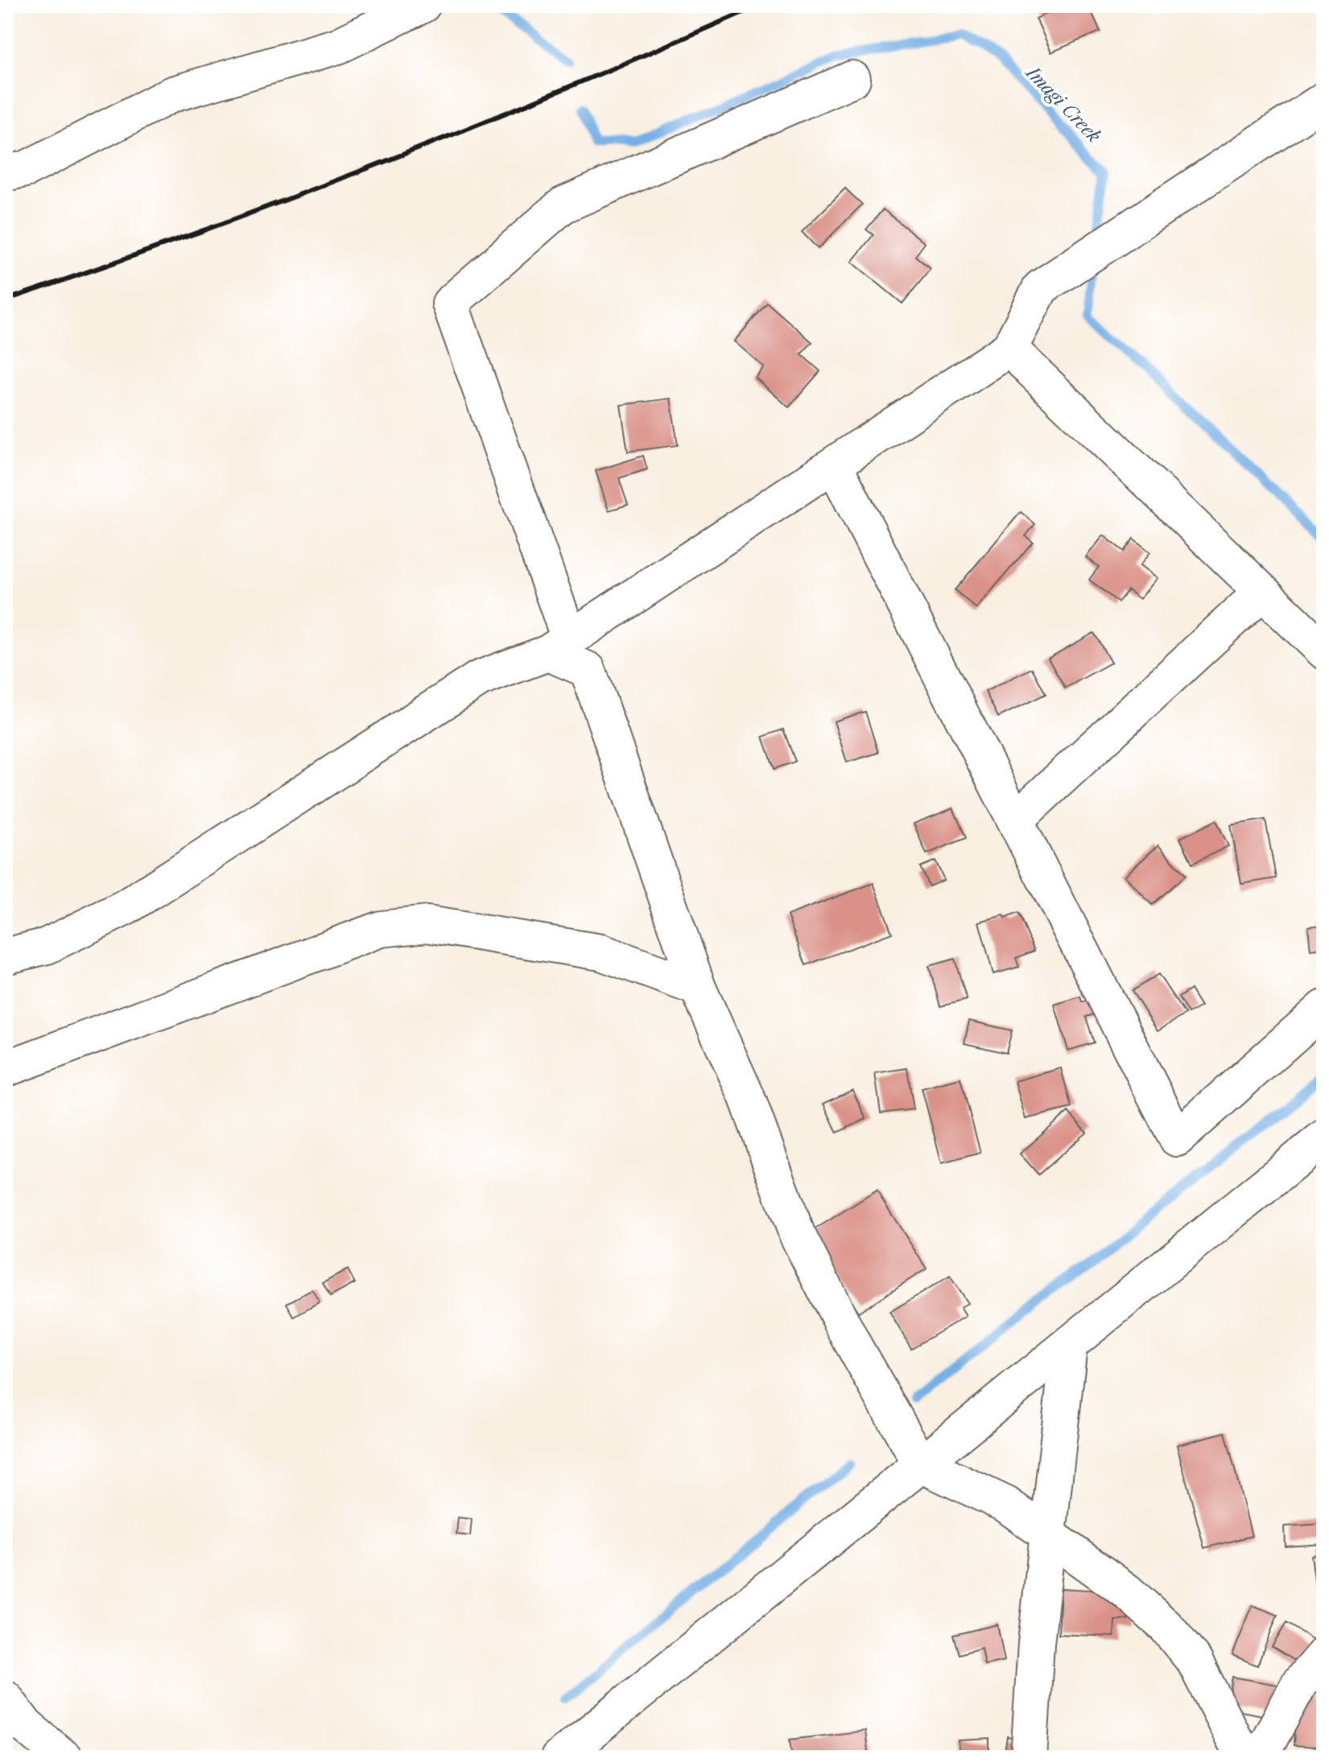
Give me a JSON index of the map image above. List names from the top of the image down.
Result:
{
  "water": ["Imagi Creek"]
}
